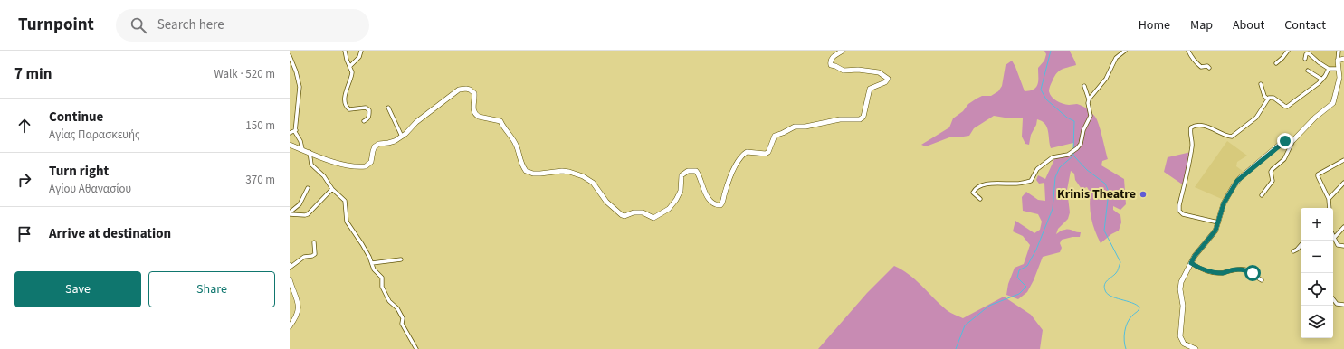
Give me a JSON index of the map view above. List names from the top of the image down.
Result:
{
  "places": ["Krinis Theatre"],
  "page": {
    "header": "Turnpoint",
    "search": "Search here",
    "nav": [
      "Home",
      "Map",
      "About",
      "Contact"
    ],
    "heading": ["7 min", "Walk · 520 m"],
    "list": [
      ["Continue", "Αγίας Παρασκευής", "150 m"],
      ["Turn right", "Αγίου Αθανασίου", "370 m"],
      "Arrive at destination"
    ],
    "map_buttons": ["+", "−"],
    "buttons": ["Save", "Share"]
  }
}
